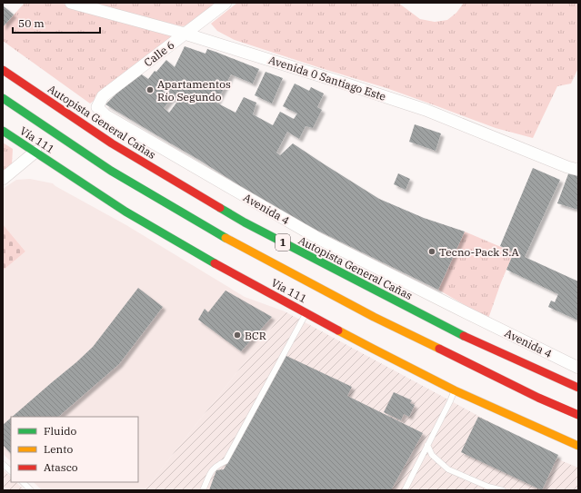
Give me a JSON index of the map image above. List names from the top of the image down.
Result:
{
  "streets": {
    "main road": ["Autopista General Cañas", "Vía 111", "1"],
    "street": ["Calle 6", "Avenida 0 Santiago Este", "Avenida 4"]
  },
  "crossings": [
    ["Calle 6", "Avenida 0 Santiago Este"],
    ["Calle 6", "Avenida 4"]
  ],
  "places": ["Apartamentos Río Segundo", "Tecno-Pack S.A", "BCR"],
  "legend": ["Fluido", "Lento", "Atasco"],
  "scale_bar": "50 m"
}
